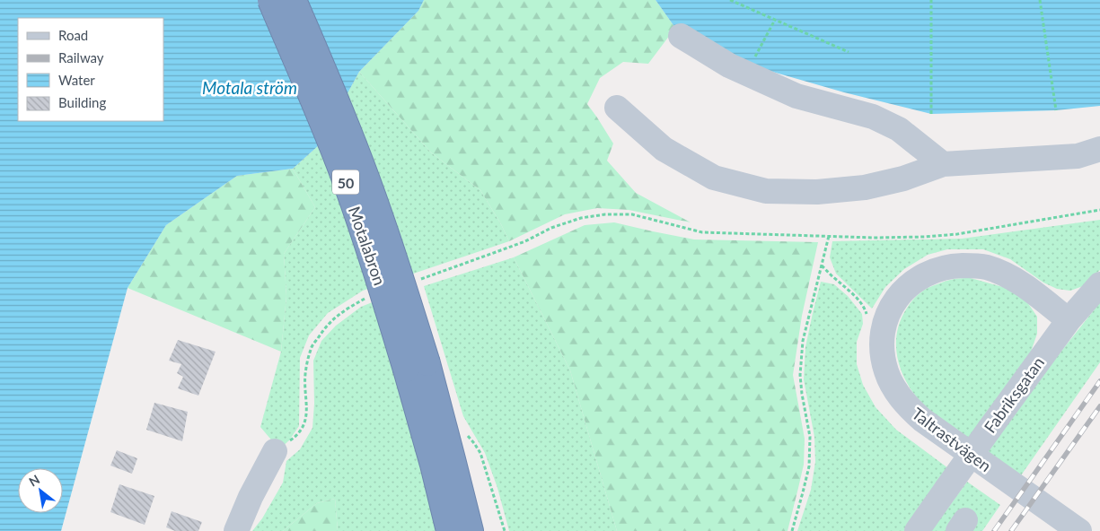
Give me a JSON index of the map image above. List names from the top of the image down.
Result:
{
  "streets": {
    "highway": ["50", "Motalabron"],
    "street": ["Fabriksgatan", "Taltrastvägen"]
  },
  "crossings": [
    ["50", "Motalabron"],
    ["Fabriksgatan", "Taltrastvägen"]
  ],
  "water": ["Motala ström"],
  "legend": [
    "Road",
    "Railway",
    "Water",
    "Building"
  ],
  "north": "top left"
}
